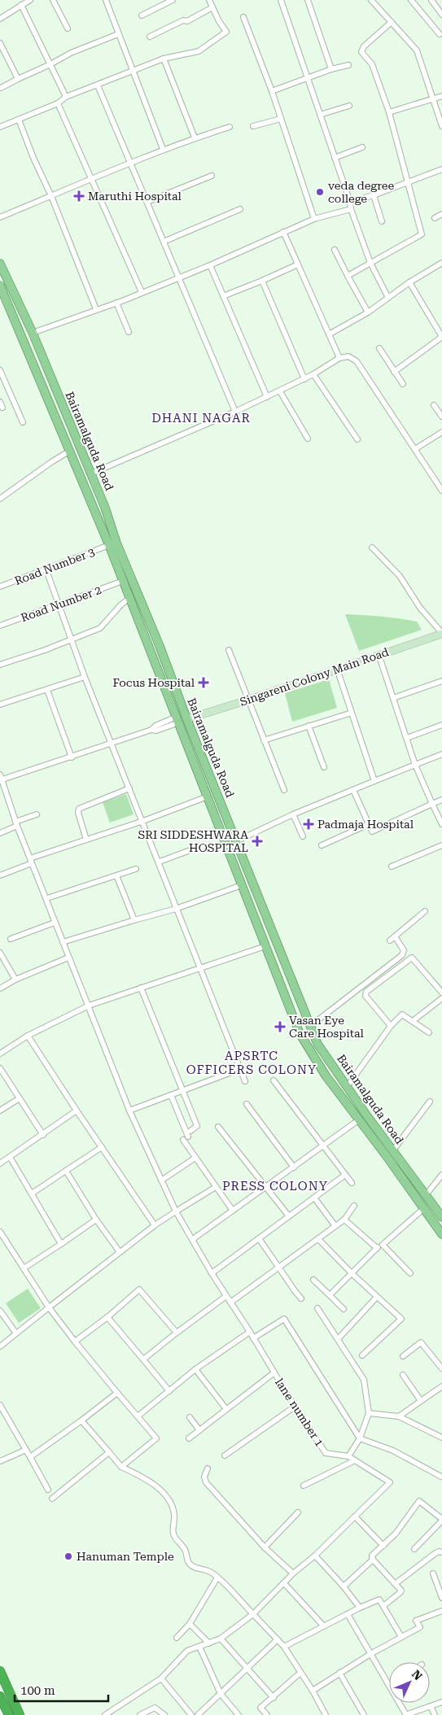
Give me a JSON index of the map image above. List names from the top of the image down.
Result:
{
  "streets": {
    "main road": ["Bairamalguda Road"],
    "street": [
      "Road Number 3",
      "Road Number 2",
      "Singareni Colony Main Road",
      "lane number 1"
    ]
  },
  "crossings": [
    ["Bairamalguda Road", "Road Number 3"],
    ["Bairamalguda Road", "Road Number 2"],
    ["Bairamalguda Road", "Singareni Colony Main Road"]
  ],
  "districts": ["DHANI NAGAR", "APSRTC OFFICERS COLONY", "PRESS COLONY"],
  "places": {
    "other": ["veda degree college", "Hanuman Temple"],
    "health": [
      "Maruthi Hospital",
      "Focus Hospital",
      "Padmaja Hospital",
      "SRI SIDDESHWARA HOSPITAL",
      "Vasan Eye Care Hospital"
    ]
  },
  "scale_bar": "100 m",
  "north": "top right"
}
